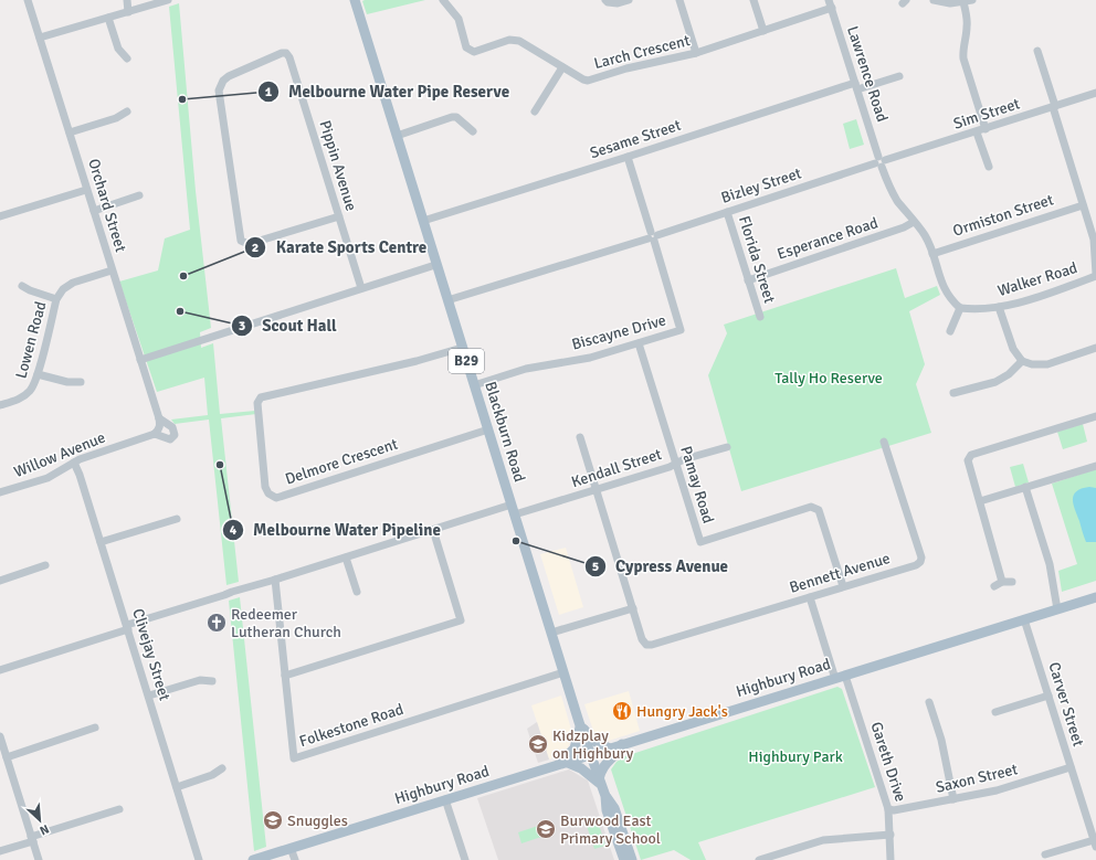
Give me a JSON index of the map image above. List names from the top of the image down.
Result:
{
  "streets": {
    "main road": ["B29", "Blackburn Road", "Highbury Road"],
    "street": [
      "Larch Crescent",
      "Lawrence Road",
      "Sim Street",
      "Sesame Street",
      "Pippin Avenue",
      "Bizley Street",
      "Orchard Street",
      "Ormiston Street",
      "Esperance Road",
      "Florida Street",
      "Walker Road",
      "Biscayne Drive",
      "Lowen Road",
      "Willow Avenue",
      "Delmore Crescent",
      "Kendall Street",
      "Pamay Road",
      "Bennett Avenue",
      "Clivejay Street",
      "Carver Street",
      "Folkestone Road",
      "Gareth Drive",
      "Saxon Street"
    ]
  },
  "crossings": [
    ["Larch Crescent", "Lawrence Road"],
    ["Lawrence Road", "Sim Street"],
    ["Lawrence Road", "Sesame Street"],
    ["Lawrence Road", "Bizley Street"],
    ["Lawrence Road", "Ormiston Street"],
    ["Lawrence Road", "Esperance Road"],
    ["Lawrence Road", "Walker Road"],
    ["Sim Street", "Bizley Street"],
    ["Sesame Street", "Blackburn Road"],
    ["Bizley Street", "Florida Street"],
    ["Bizley Street", "Biscayne Drive"],
    ["Bizley Street", "Blackburn Road"],
    ["Orchard Street", "Lowen Road"],
    ["Orchard Street", "Willow Avenue"],
    ["Esperance Road", "Florida Street"],
    ["Biscayne Drive", "Blackburn Road"],
    ["Biscayne Drive", "Pamay Road"],
    ["Blackburn Road", "Delmore Crescent"],
    ["Blackburn Road", "Kendall Street"],
    ["Blackburn Road", "Highbury Road"],
    ["Blackburn Road", "Folkestone Road"],
    ["Willow Avenue", "Clivejay Street"],
    ["Kendall Street", "Pamay Road"],
    ["Pamay Road", "Bennett Avenue"],
    ["Bennett Avenue", "Gareth Drive"],
    ["Highbury Road", "Carver Street"],
    ["Highbury Road", "Gareth Drive"],
    ["Carver Street", "Saxon Street"],
    ["Gareth Drive", "Saxon Street"]
  ],
  "parks": ["Tally Ho Reserve", "Highbury Park"],
  "places": {
    "other": [
      "Melbourne Water Pipe Reserve",
      "Karate Sports Centre",
      "Scout Hall",
      "Melbourne Water Pipeline",
      "Cypress Avenue"
    ],
    "church": ["Redeemer Lutheran Church"],
    "restaurant": ["Hungry Jack's"],
    "school or university": ["Kidzplay on Highbury", "Snuggles", "Burwood East Primary School"]
  },
  "north": "bottom right"
}
